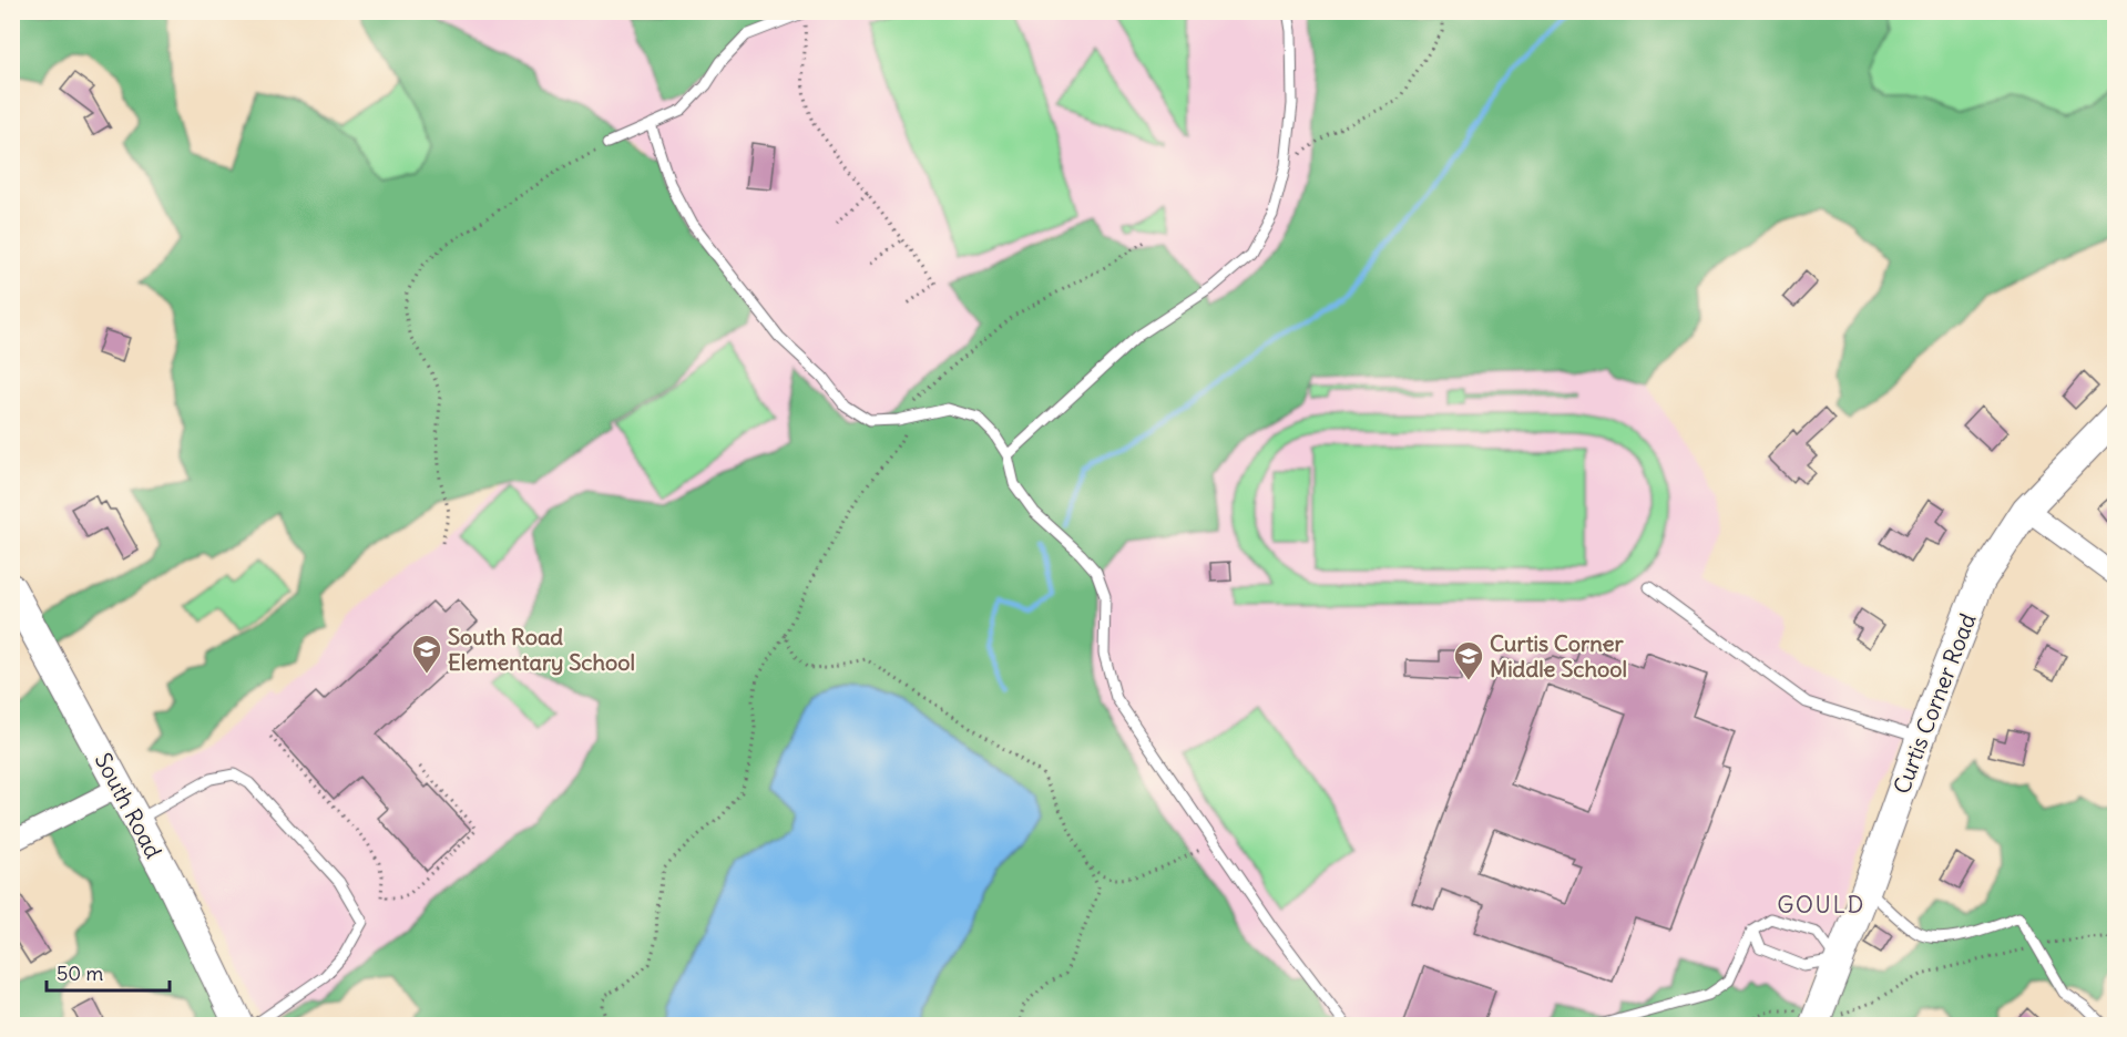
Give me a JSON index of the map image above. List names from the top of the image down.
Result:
{
  "streets": {
    "street": ["Curtis Corner Road", "South Road"]
  },
  "districts": ["GOULD"],
  "places": {
    "school or university": ["South Road Elementary School", "Curtis Corner Middle School"]
  },
  "scale_bar": "50 m"
}
